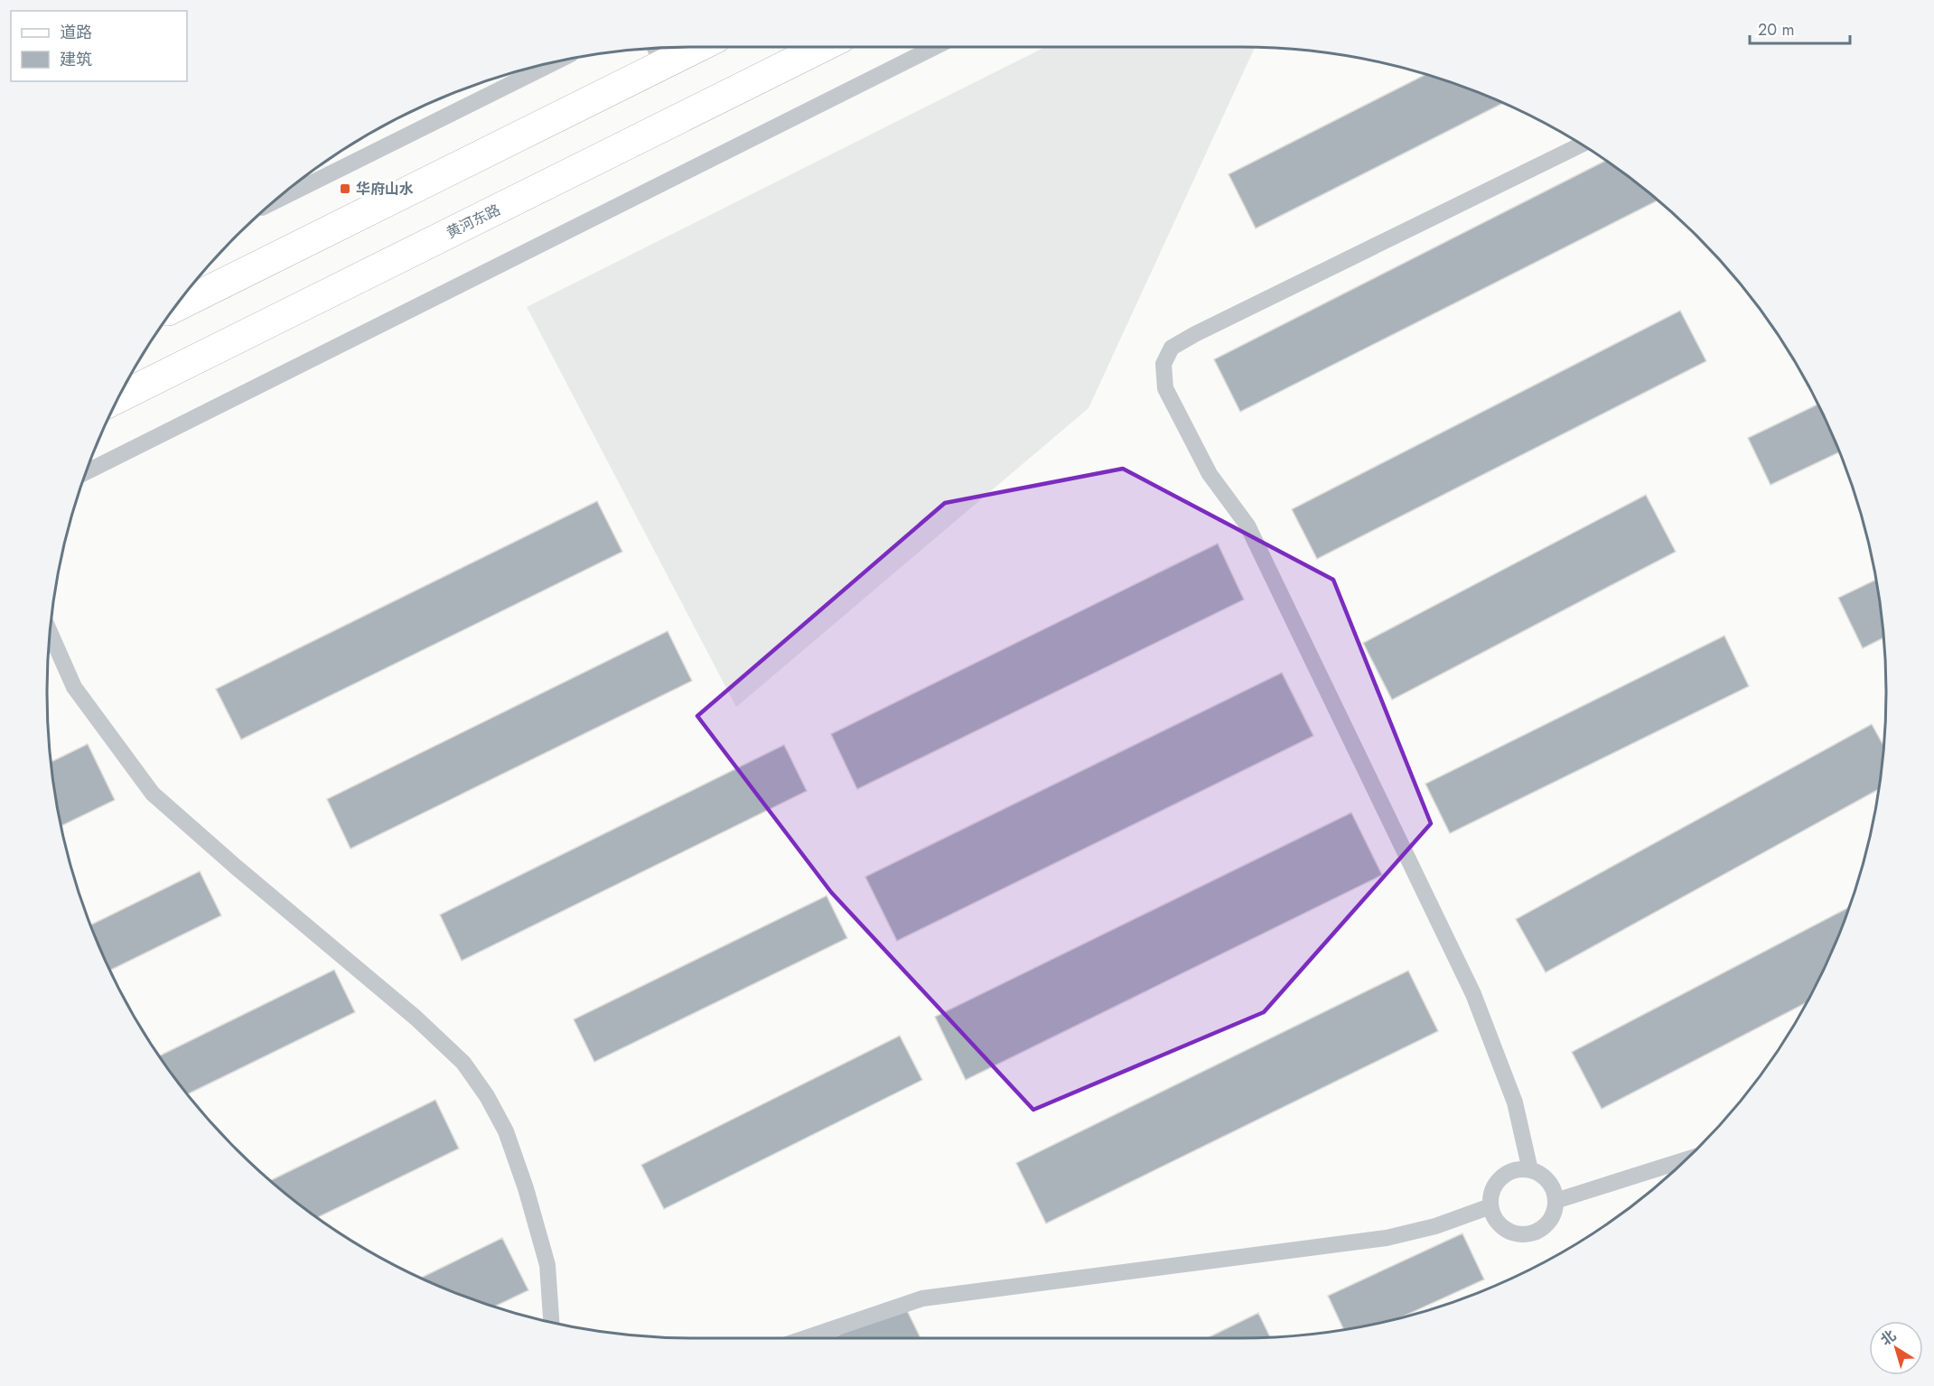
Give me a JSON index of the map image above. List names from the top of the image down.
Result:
{
  "streets": {
    "main road": ["黄河东路"]
  },
  "places": {
    "transit": ["华府山水"]
  },
  "legend": ["道路", "建筑"],
  "scale_bar": "20 m",
  "north": "top left"
}
